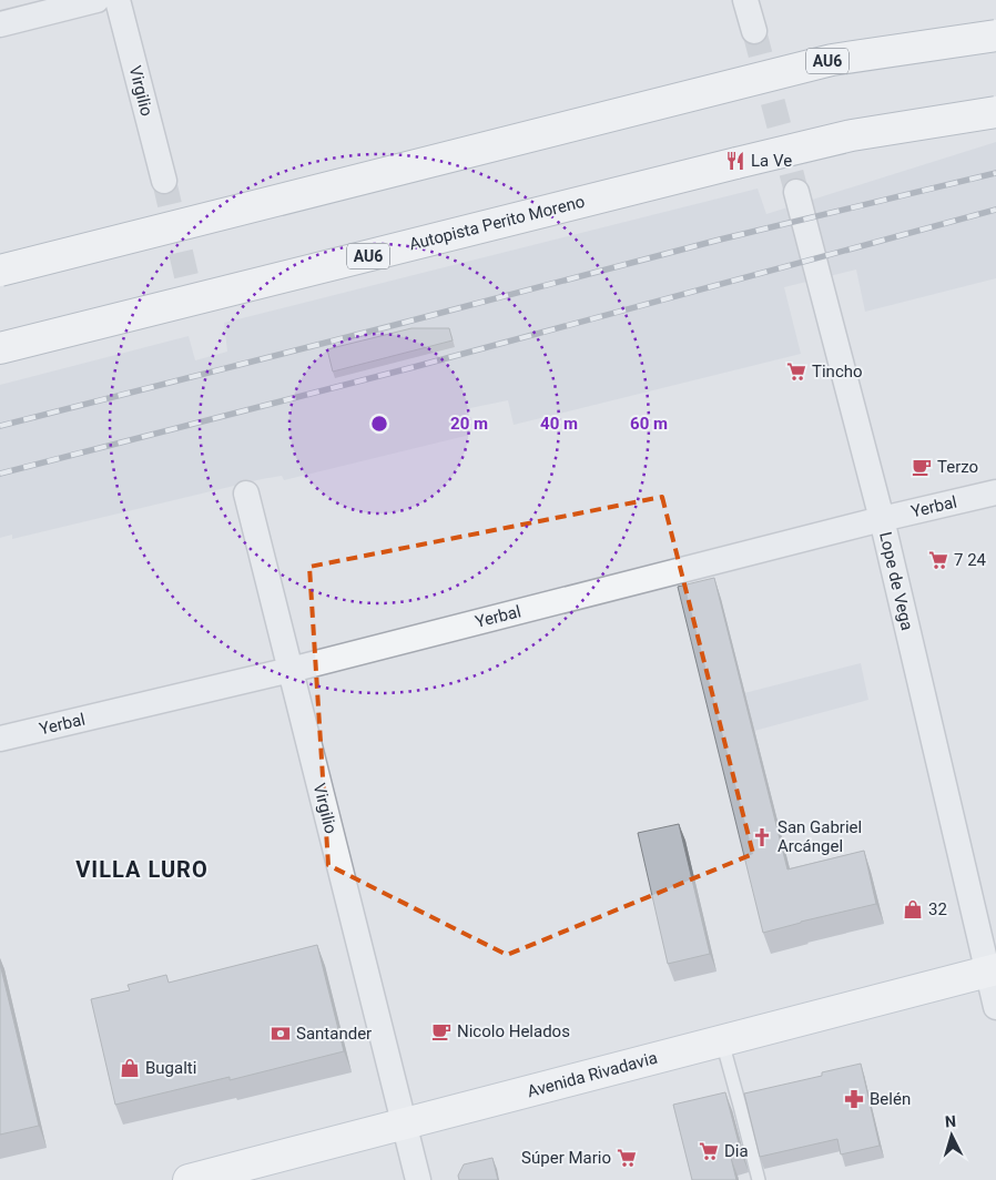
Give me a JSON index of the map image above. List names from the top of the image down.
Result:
{
  "streets": {
    "main road": ["AU6", "Autopista Perito Moreno", "Avenida Rivadavia"],
    "street": ["Virgilio", "Yerbal", "Lope de Vega"]
  },
  "crossings": [
    ["Virgilio", "Yerbal"],
    ["Virgilio", "Avenida Rivadavia"],
    ["Yerbal", "Lope de Vega"],
    ["Lope de Vega", "Avenida Rivadavia"]
  ],
  "districts": ["VILLA LURO"],
  "places": {
    "restaurant": ["La Ve"],
    "supermarket": [
      "Tincho",
      "7 24",
      "Dia",
      "Súper Mario"
    ],
    "cafe": ["Terzo", "Nicolo Helados"],
    "church": ["San Gabriel Arcángel"],
    "shop": ["32", "Bugalti"],
    "bank": ["Santander"],
    "pharmacy": ["Belén"]
  },
  "north": "top",
  "rings": ["20 m", "40 m", "60 m"]
}
